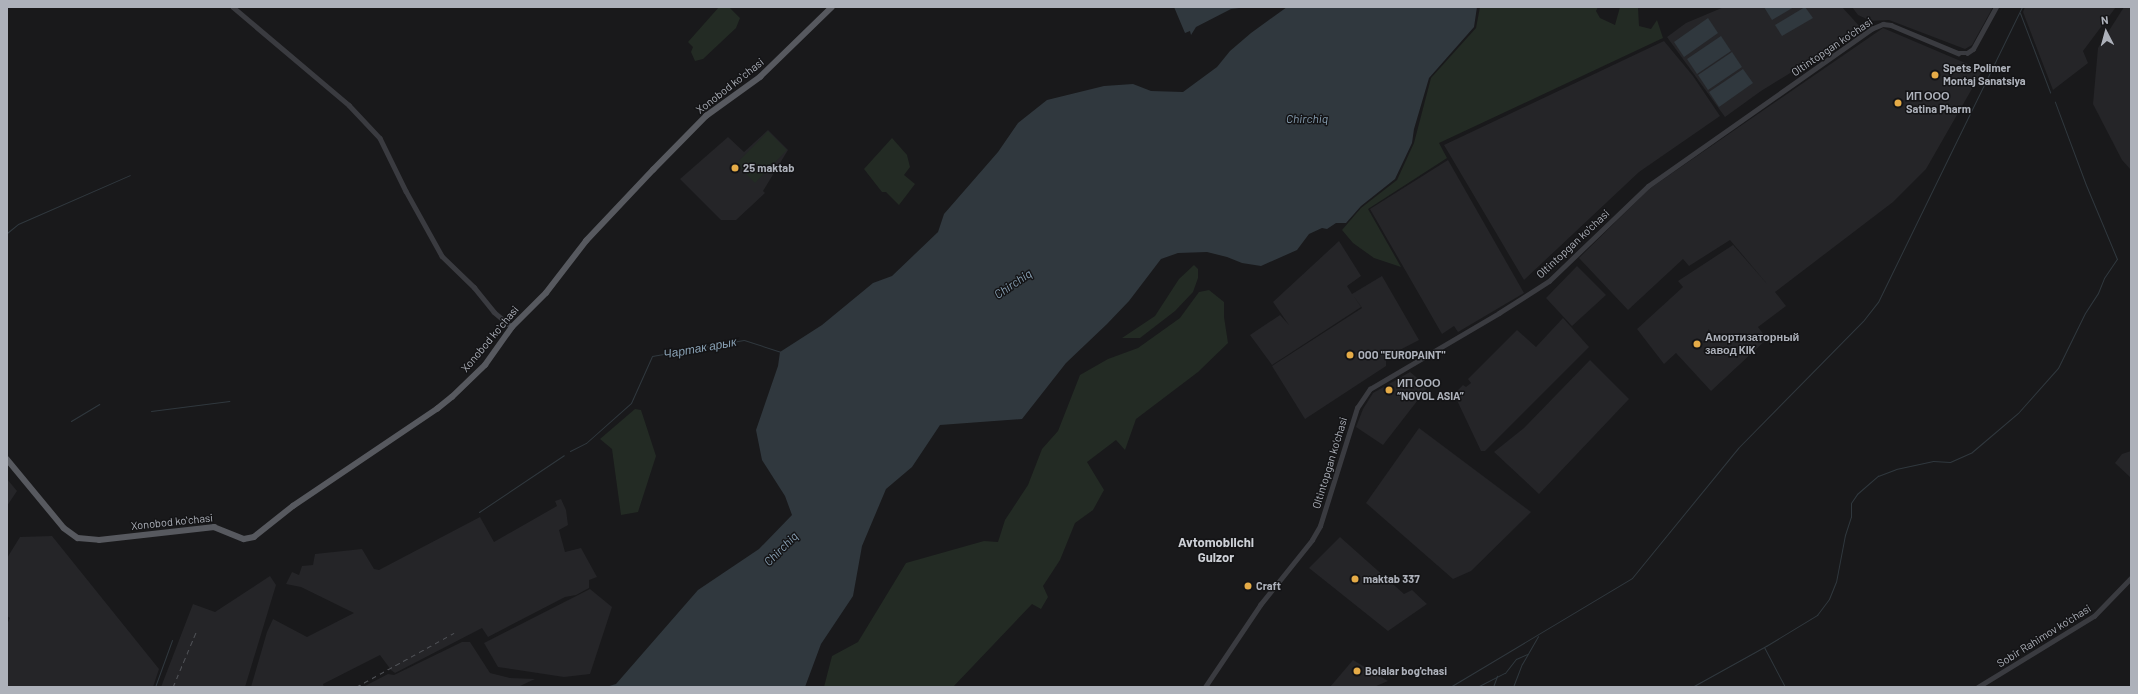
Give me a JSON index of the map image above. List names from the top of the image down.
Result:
{
  "streets": {
    "main road": ["Xonobod koʻchasi"],
    "street": ["Oltintopgan ko'chasi", "Sobir Rahimov ko'chasi"]
  },
  "districts": ["Avtomobilchi Gulzor"],
  "water": ["Chirchiq", "Чартак арык"],
  "places": [
    "Spets Polimer Montaj Sanatsiya",
    "ИП ООО Satina Pharm",
    "25 maktab",
    "Амортизаторный завод KIK",
    "OOO \"EUROPAINT\"",
    "ИП ООО “NOVOL ASIA”",
    "maktab 337",
    "Craft",
    "Bolalar bog'chasi"
  ],
  "north": "top"
}
